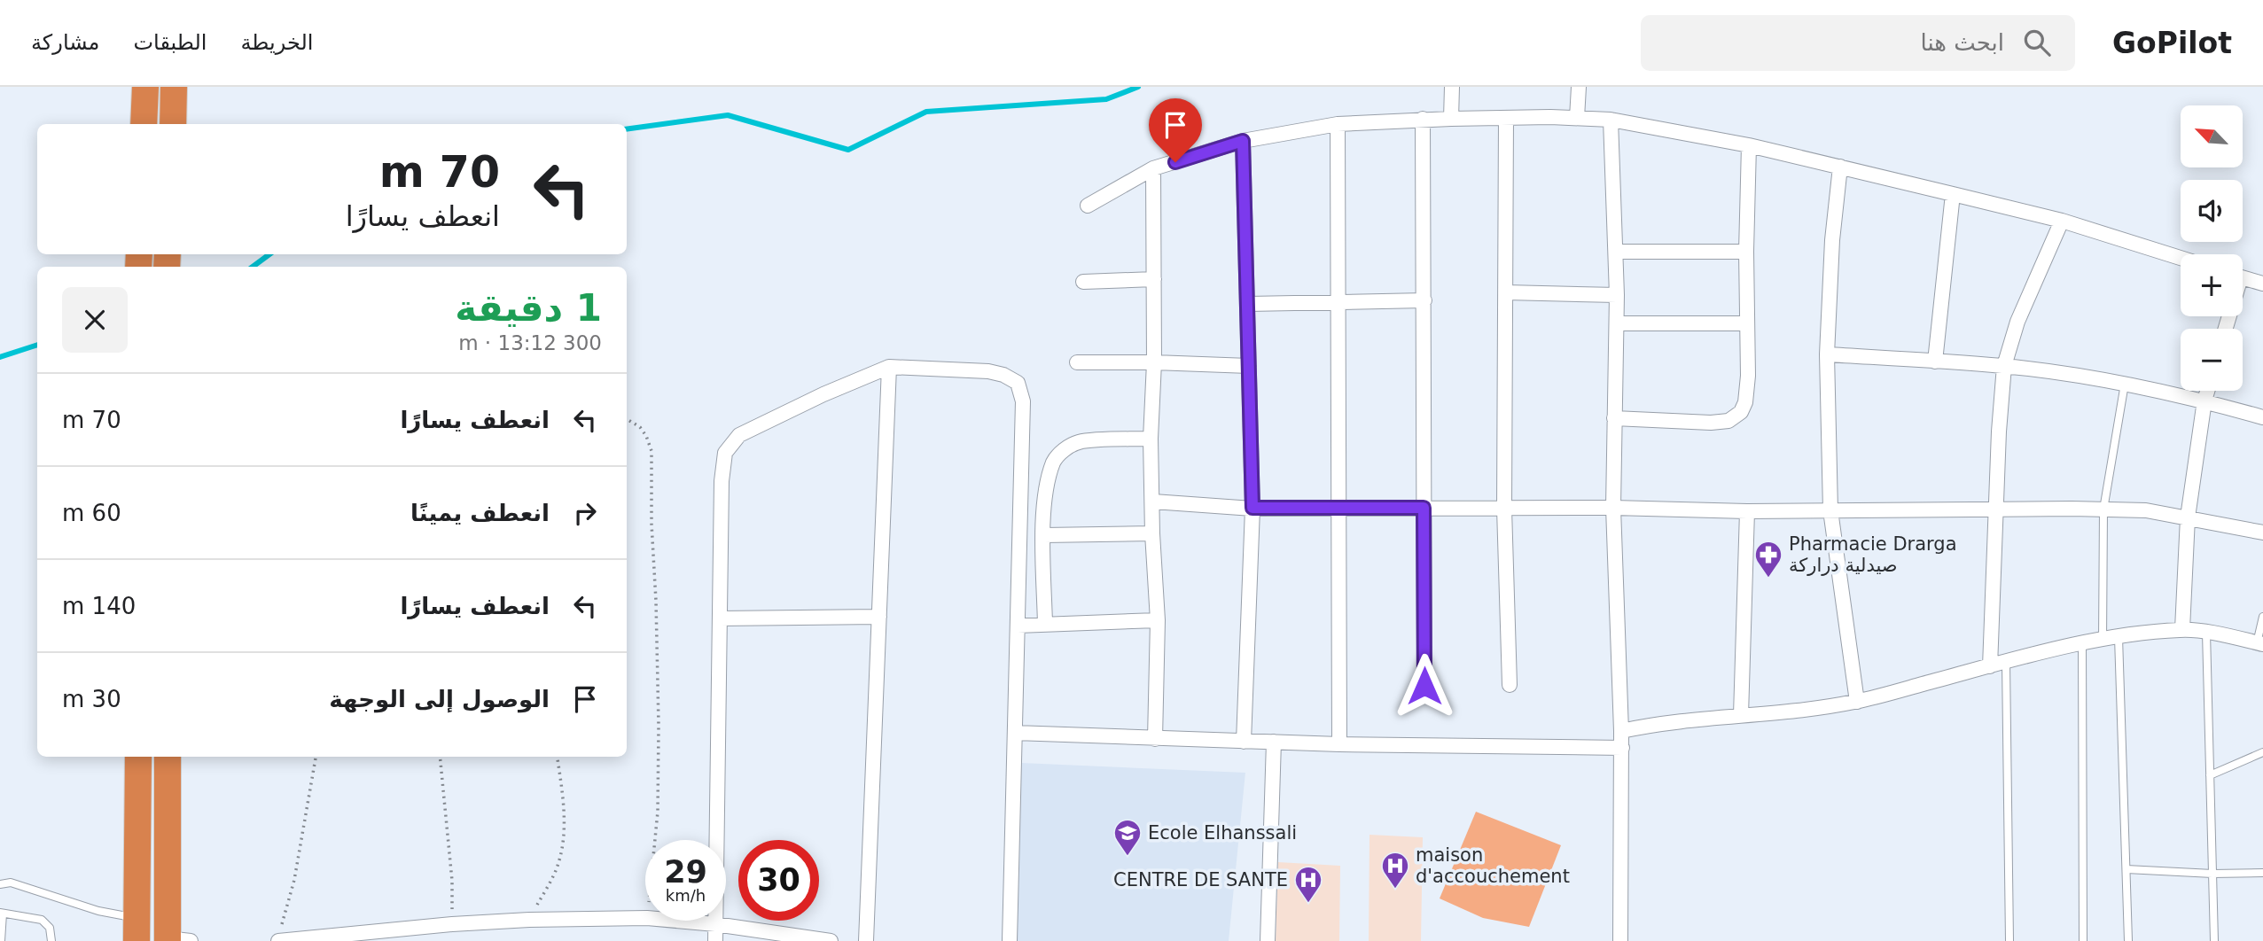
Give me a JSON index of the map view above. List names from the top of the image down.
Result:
{
  "places": {
    "pharmacy": ["Pharmacie Drarga صيدلية دراركة"],
    "school or university": ["Ecole Elhanssali"],
    "hospital": ["maison d'accouchement", "CENTRE DE SANTE"]
  },
  "north": "top left",
  "page": {
    "header": "GoPilot",
    "search": "ابحث هنا",
    "nav": ["الخريطة", "الطبقات", "مشاركة"],
    "map_buttons": ["+", "−"],
    "turn": ["70 m", "انعطف يسارًا"],
    "heading": ["1 دقيقة", "300 m · 13:12"],
    "list": [
      {
        "name": "انعطف يسارًا",
        "value": "70 m"
      },
      {
        "name": "انعطف يمينًا",
        "value": "60 m"
      },
      {
        "name": "انعطف يسارًا",
        "value": "140 m"
      },
      {
        "name": "الوصول إلى الوجهة",
        "value": "30 m"
      }
    ],
    "speed": "29 km/h",
    "limit": "30"
  }
}
